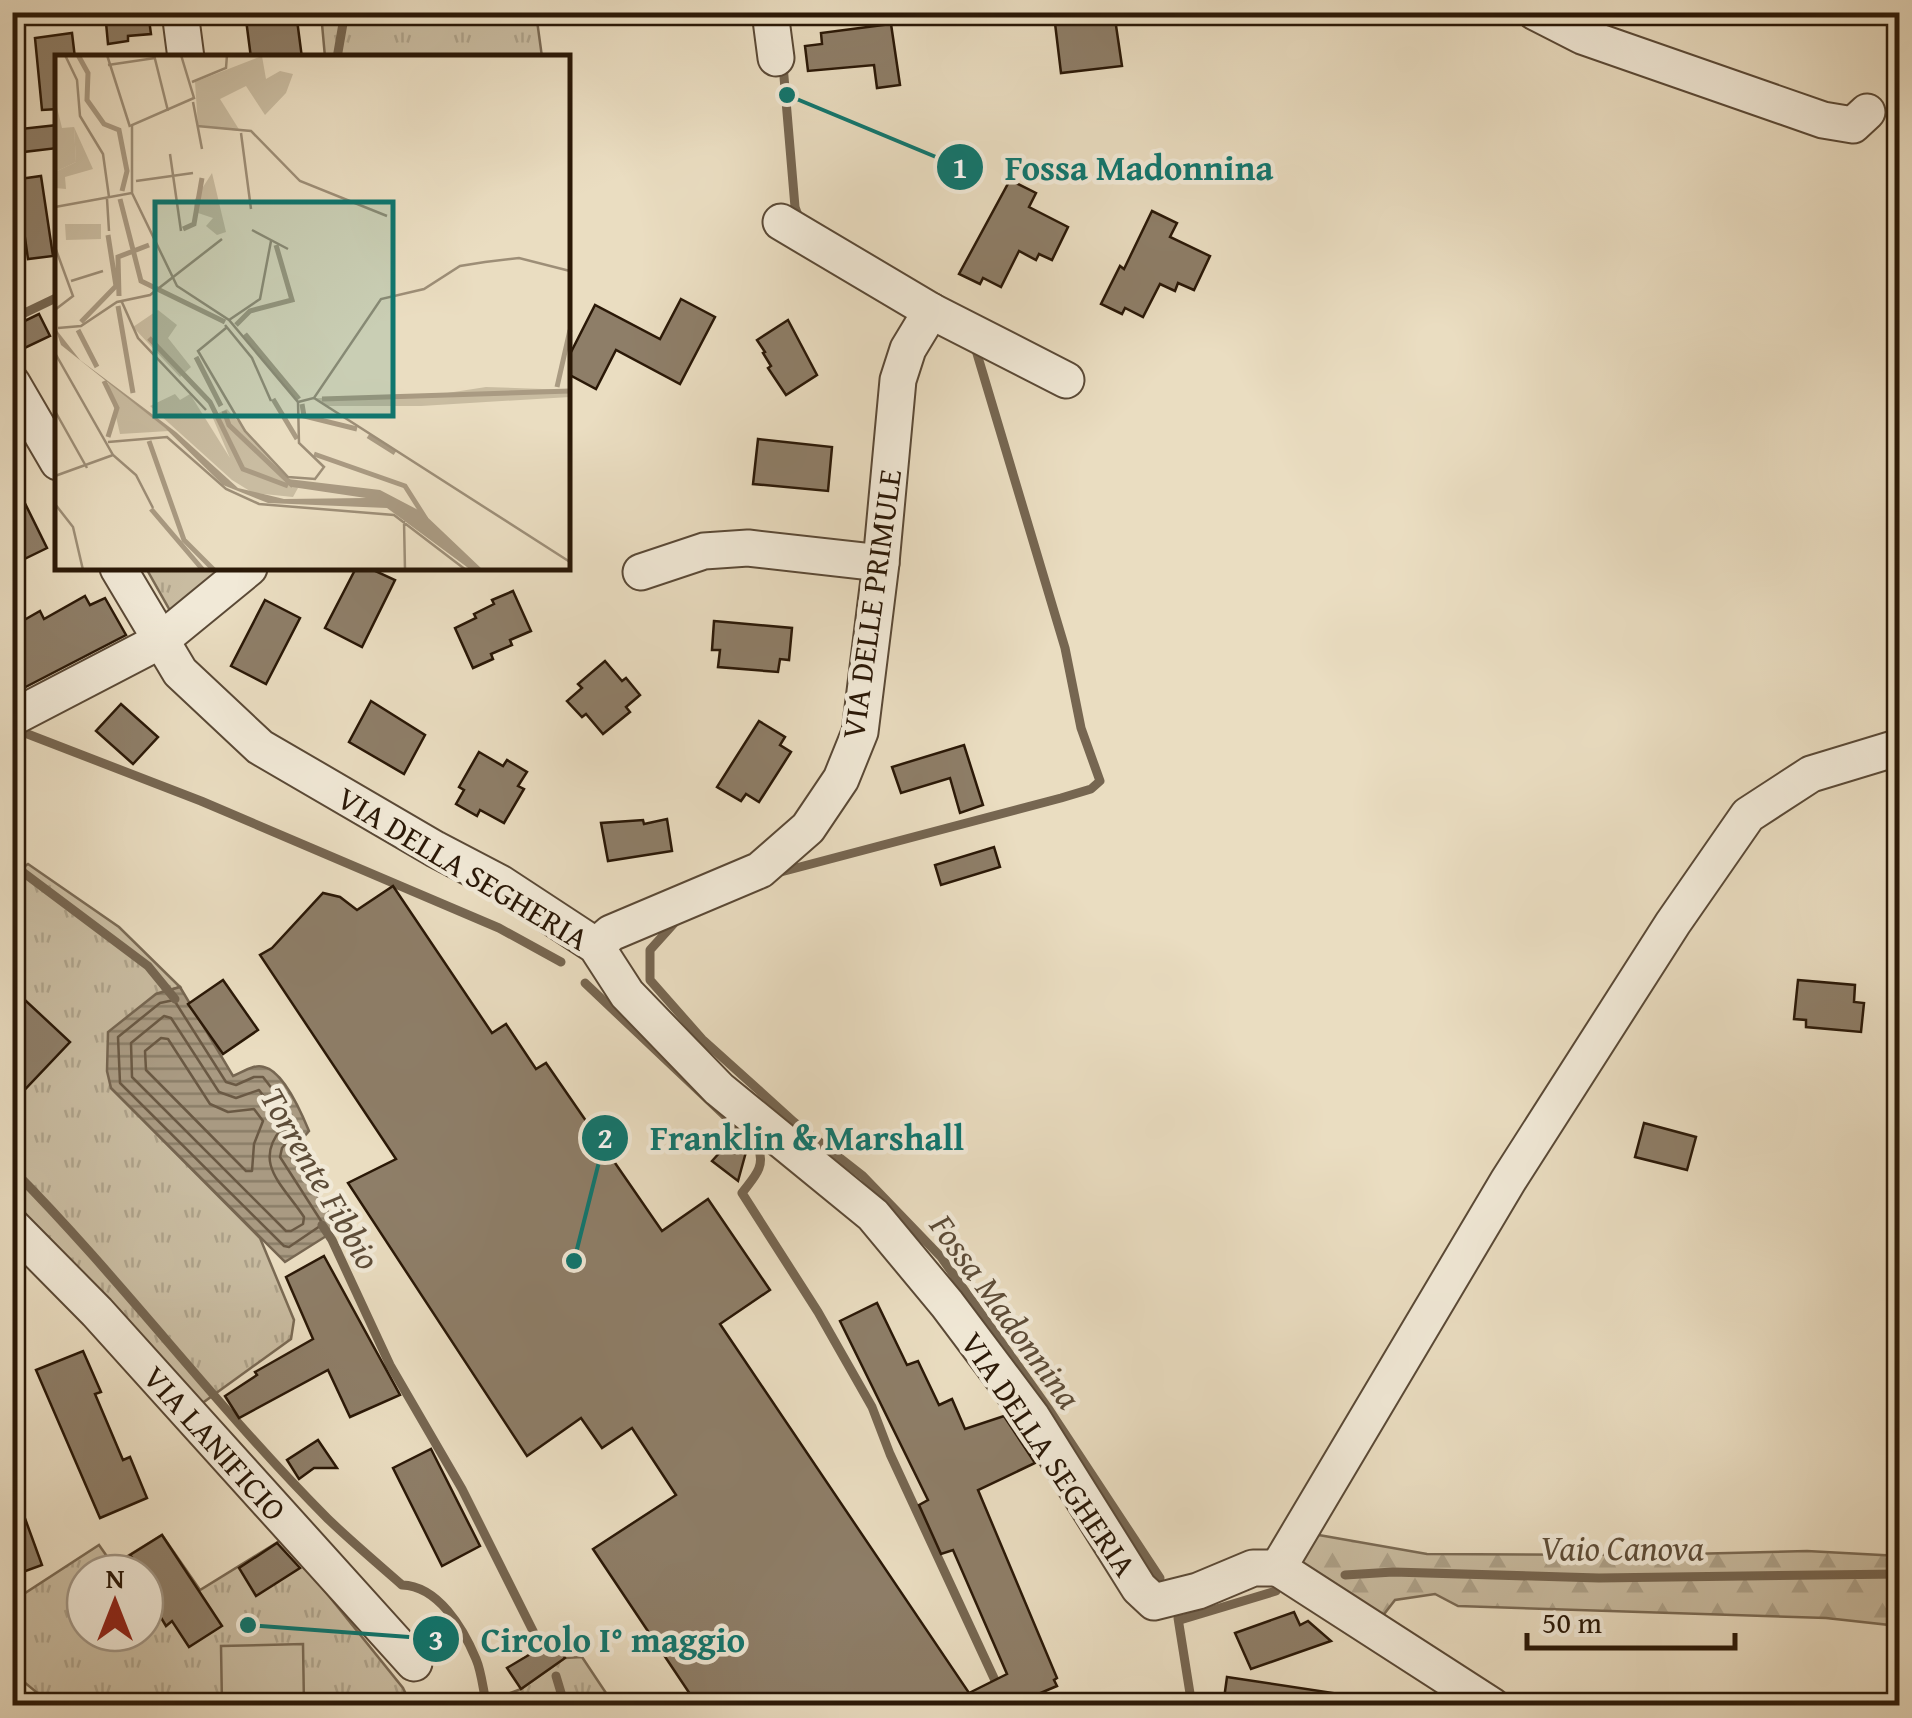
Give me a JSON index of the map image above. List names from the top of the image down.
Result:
{
  "streets": {
    "street": ["VIA DELLE PRIMULE", "VIA DELLA SEGHERIA", "VIA LANIFICIO"]
  },
  "crossings": [
    ["VIA DELLE PRIMULE", "VIA DELLA SEGHERIA"]
  ],
  "water": ["Torrente Fibbio", "Fossa Madonnina", "Vaio Canova"],
  "places": ["Fossa Madonnina", "Franklin & Marshall", "Circolo I° maggio"],
  "scale_bar": "50 m",
  "north": "top"
}
